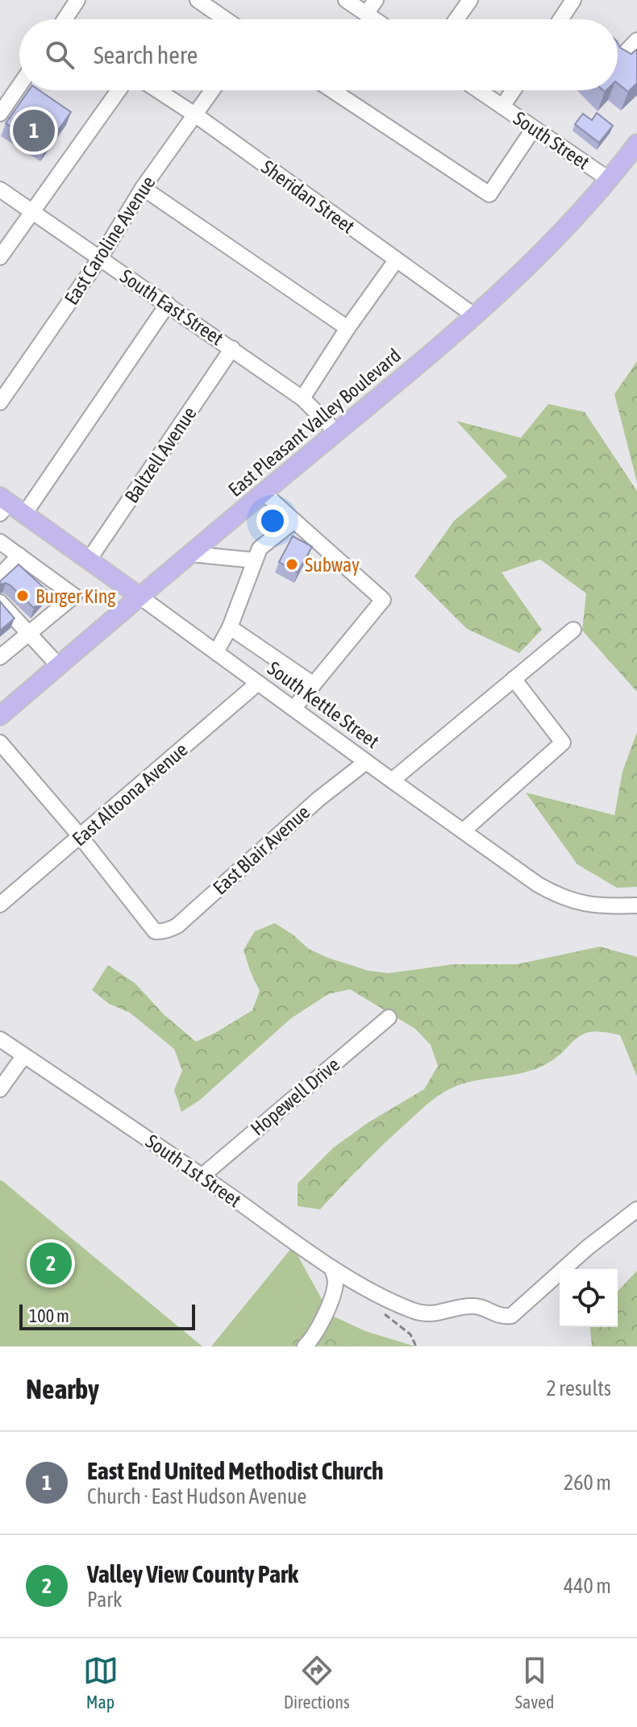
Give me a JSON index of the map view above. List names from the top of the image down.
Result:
{
  "streets": {
    "main road": ["East Pleasant Valley Boulevard", "South Kettle Street"],
    "street": [
      "South Street",
      "Sheridan Street",
      "East Caroline Avenue",
      "South East Street",
      "Baltzell Avenue",
      "East Altoona Avenue",
      "East Blair Avenue",
      "Hopewell Drive",
      "South 1st Street"
    ]
  },
  "crossings": [
    ["South Street", "East Pleasant Valley Boulevard"],
    ["Sheridan Street", "East Caroline Avenue"],
    ["Sheridan Street", "East Pleasant Valley Boulevard"],
    ["East Caroline Avenue", "South East Street"],
    ["South East Street", "East Pleasant Valley Boulevard"],
    ["South East Street", "Baltzell Avenue"],
    ["East Pleasant Valley Boulevard", "South Kettle Street"],
    ["Baltzell Avenue", "South Kettle Street"],
    ["South Kettle Street", "East Altoona Avenue"],
    ["South Kettle Street", "East Blair Avenue"],
    ["East Altoona Avenue", "East Blair Avenue"],
    ["Hopewell Drive", "South 1st Street"]
  ],
  "places": ["Subway", "Burger King"],
  "scale_bar": "100 m",
  "page": {
    "search": "Search here",
    "pins": ["1", "2"],
    "scale": "100 m",
    "heading": ["Nearby", "2 results"],
    "list": [
      {
        "mark": "1",
        "name": "East End United Methodist Church",
        "note": "Church · East Hudson Avenue",
        "value": "260 m"
      },
      {
        "mark": "2",
        "name": "Valley View County Park",
        "note": "Park",
        "value": "440 m"
      }
    ],
    "nav": ["Map", "Directions", "Saved"]
  }
}
